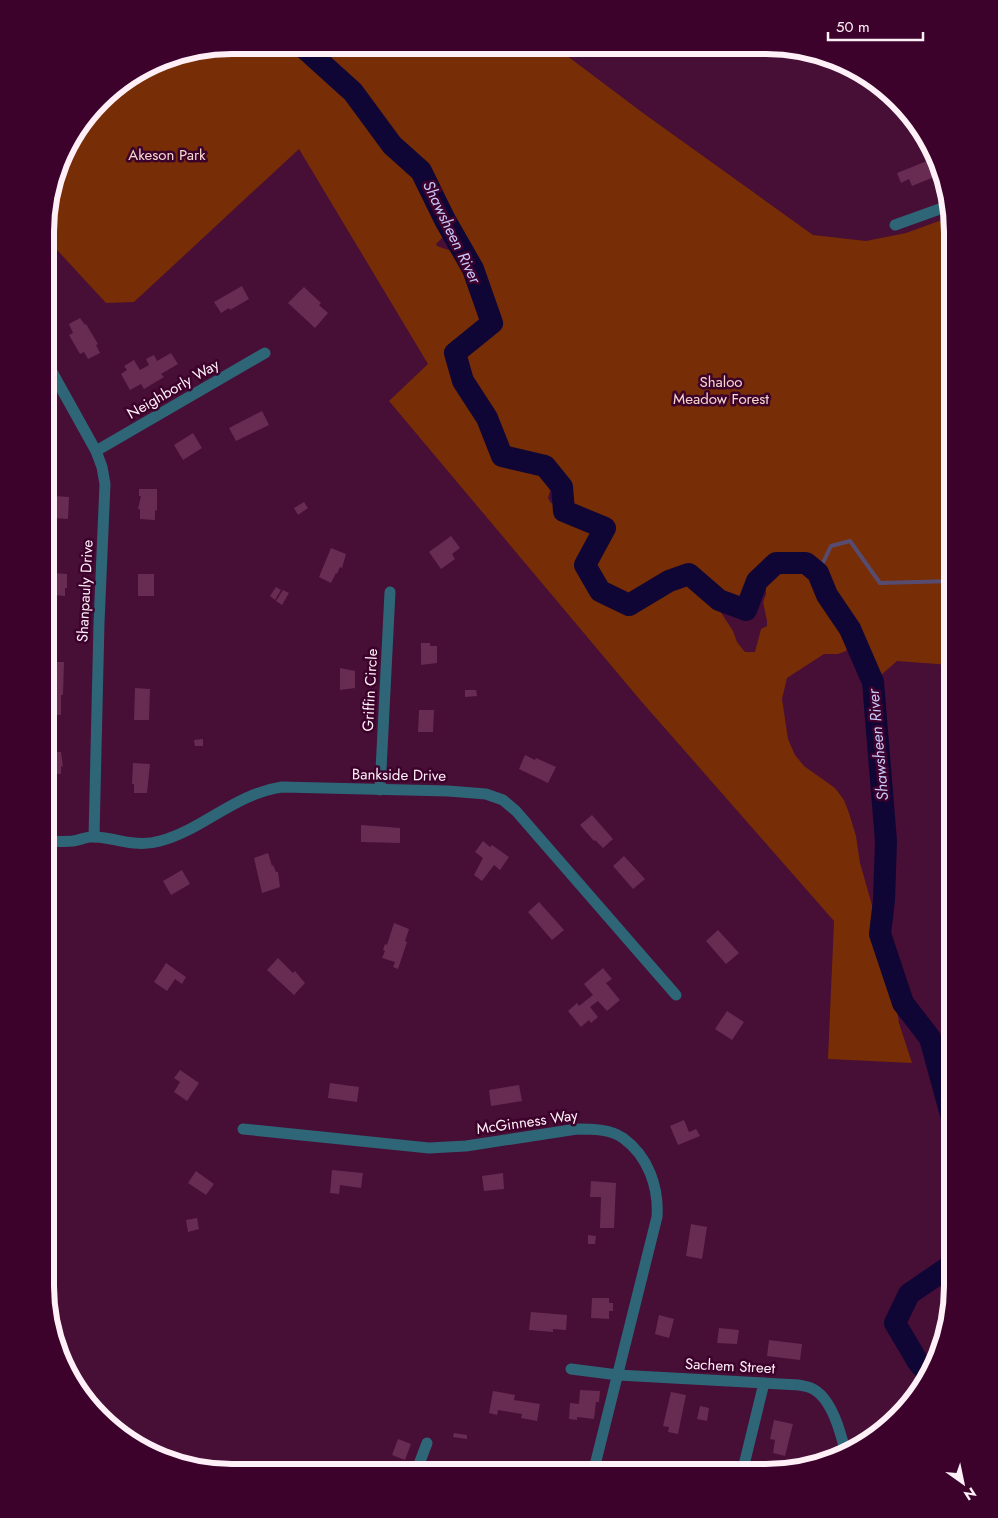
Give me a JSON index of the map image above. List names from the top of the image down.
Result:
{
  "streets": {
    "street": [
      "Neighborly Way",
      "Shanpauly Drive",
      "Griffin Circle",
      "Bankside Drive",
      "McGinness Way",
      "Sachem Street"
    ]
  },
  "crossings": [
    ["Neighborly Way", "Shanpauly Drive"],
    ["Shanpauly Drive", "Bankside Drive"],
    ["Griffin Circle", "Bankside Drive"],
    ["McGinness Way", "Sachem Street"]
  ],
  "water": ["Shawsheen River"],
  "parks": ["Akeson Park", "Shaloo Meadow Forest"],
  "scale_bar": "50 m",
  "north": "bottom right"
}
